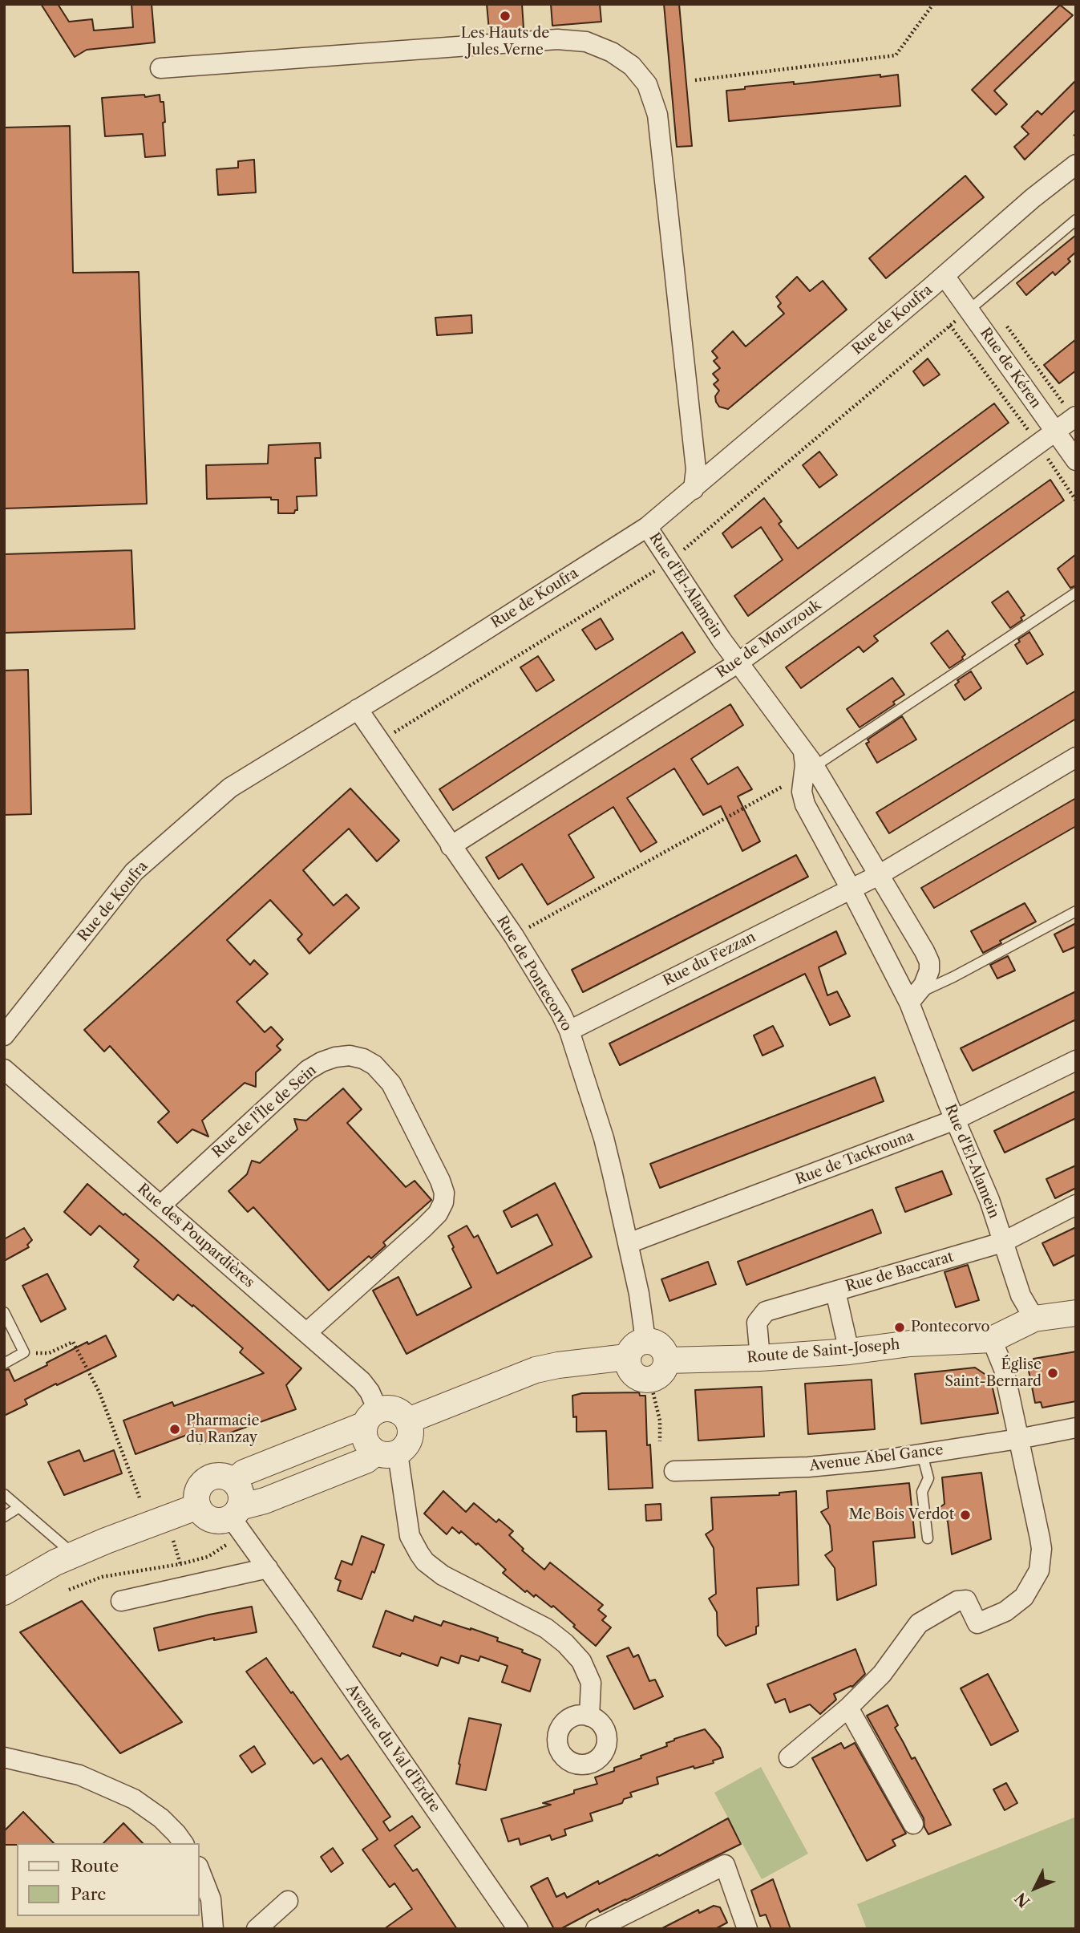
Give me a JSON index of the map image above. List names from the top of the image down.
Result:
{
  "streets": {
    "street": [
      "Rue de Koufra",
      "Rue de Kéren",
      "Rue d'El-Alamein",
      "Rue de Mourzouk",
      "Rue du Fezzan",
      "Rue de Pontecorvo",
      "Rue de l'Île de Sein",
      "Rue de Tackrouna",
      "Rue des Poupardières",
      "Rue de Baccarat",
      "Route de Saint-Joseph",
      "Avenue Abel Gance",
      "Avenue du Val d'Erdre"
    ]
  },
  "crossings": [
    ["Rue de Koufra", "Rue de Kéren"],
    ["Rue de Koufra", "Rue d'El-Alamein"],
    ["Rue de Koufra", "Rue de Pontecorvo"],
    ["Rue de Kéren", "Rue d'El-Alamein"],
    ["Rue de Kéren", "Rue de Mourzouk"],
    ["Rue d'El-Alamein", "Rue de Mourzouk"],
    ["Rue d'El-Alamein", "Rue du Fezzan"],
    ["Rue d'El-Alamein", "Rue de Tackrouna"],
    ["Rue d'El-Alamein", "Rue de Baccarat"],
    ["Rue d'El-Alamein", "Route de Saint-Joseph"],
    ["Rue de Mourzouk", "Rue de Pontecorvo"],
    ["Rue du Fezzan", "Rue de Pontecorvo"],
    ["Rue de Pontecorvo", "Rue de Tackrouna"],
    ["Rue de Pontecorvo", "Route de Saint-Joseph"],
    ["Rue de l'Île de Sein", "Rue des Poupardières"],
    ["Rue de Baccarat", "Route de Saint-Joseph"]
  ],
  "places": [
    "Les Hauts de Jules Verne",
    "Pontecorvo",
    "Église Saint-Bernard",
    "Pharmacie du Ranzay",
    "Me Bois Verdot"
  ],
  "legend": ["Route", "Parc"],
  "north": "bottom left"
}
